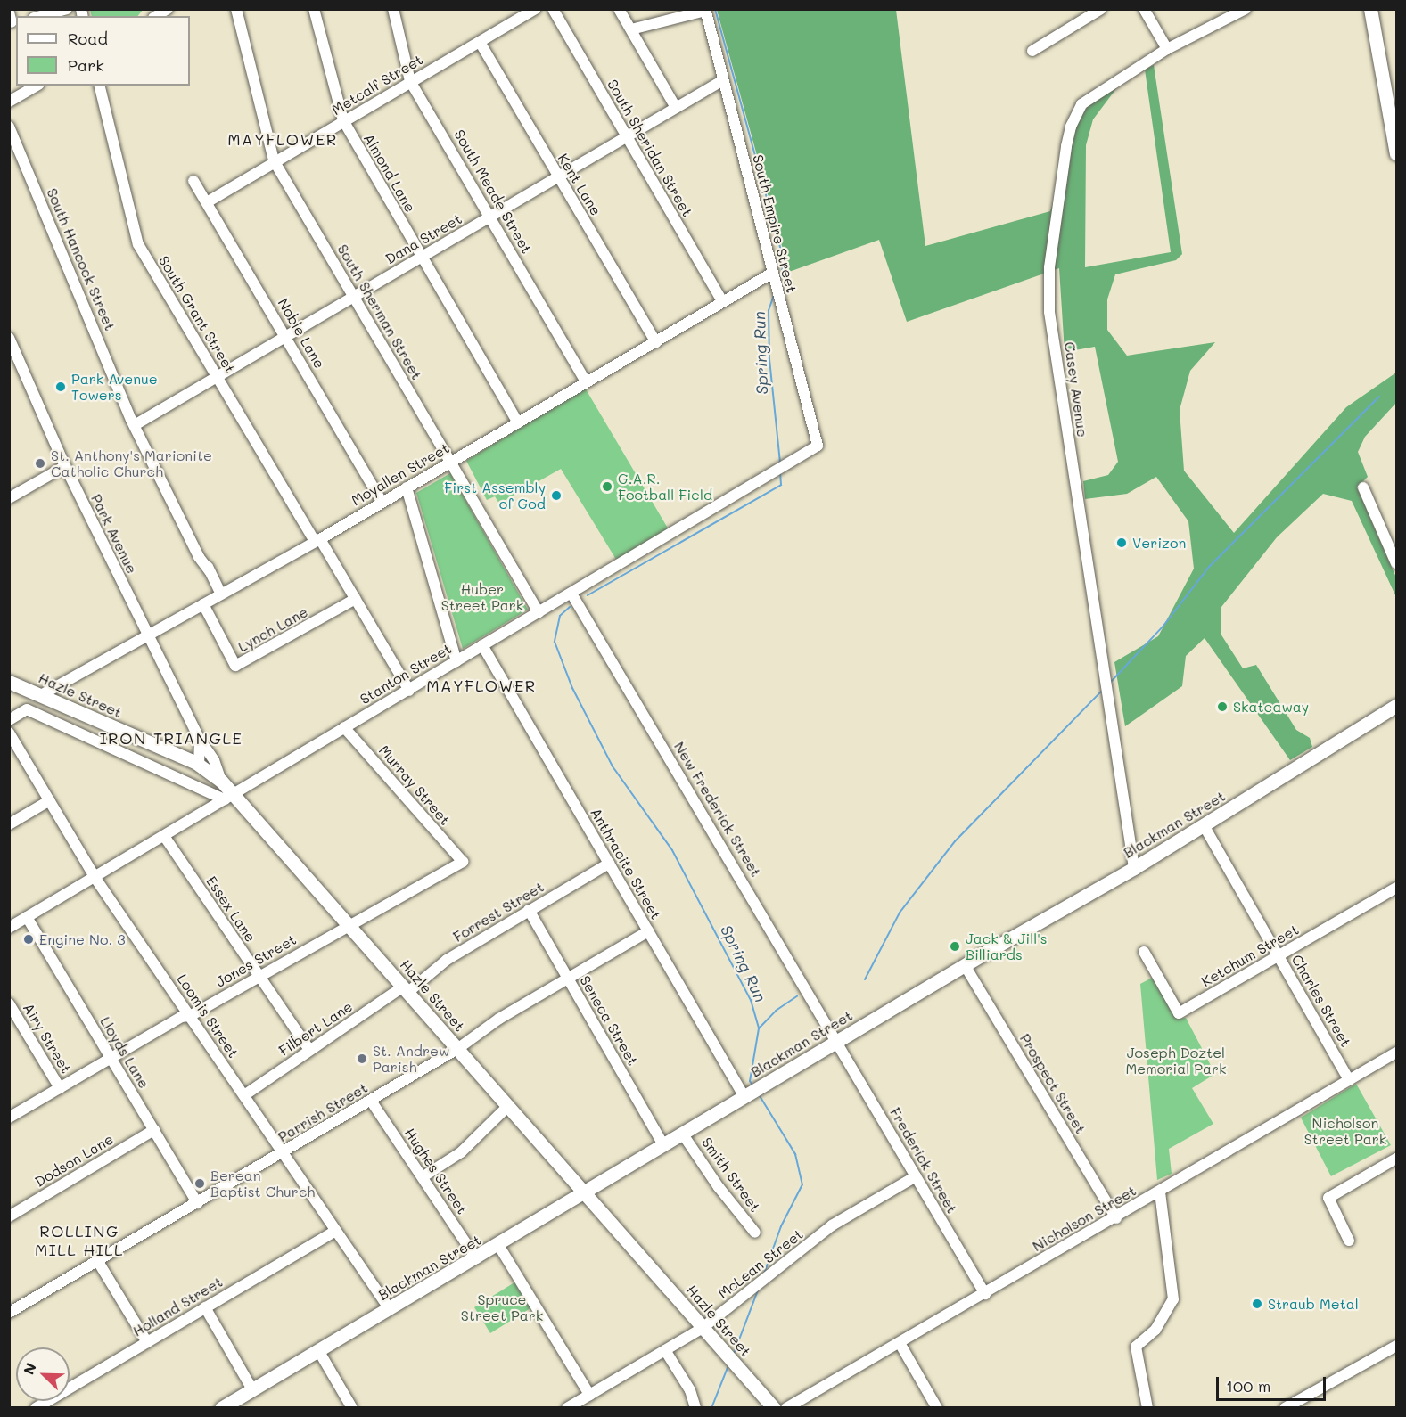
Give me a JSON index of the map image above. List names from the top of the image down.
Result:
{
  "streets": {
    "main road": ["Hazle Street", "Blackman Street"],
    "street": [
      "Metcalf Street",
      "South Sheridan Street",
      "Almond Lane",
      "Kent Lane",
      "South Meade Street",
      "South Empire Street",
      "Dana Street",
      "South Hancock Street",
      "South Sherman Street",
      "South Grant Street",
      "Noble Lane",
      "Casey Avenue",
      "Moyallen Street",
      "Park Avenue",
      "Lynch Lane",
      "Stanton Street",
      "Murray Street",
      "New Frederick Street",
      "Anthracite Street",
      "Essex Lane",
      "Forrest Street",
      "Ketchum Street",
      "Jones Street",
      "Charles Street",
      "Loomis Street",
      "Seneca Street",
      "Filbert Lane",
      "Airy Street",
      "Lloyds Lane",
      "Prospect Street",
      "Parrish Street",
      "Dodson Lane",
      "Frederick Street",
      "Hughes Street",
      "Smith Street",
      "Nicholson Street",
      "McLean Street",
      "Holland Street"
    ]
  },
  "crossings": [
    ["Metcalf Street", "Almond Lane"],
    ["Metcalf Street", "Kent Lane"],
    ["Metcalf Street", "South Meade Street"],
    ["Metcalf Street", "South Sherman Street"],
    ["Metcalf Street", "Noble Lane"],
    ["South Sheridan Street", "Dana Street"],
    ["South Sheridan Street", "Moyallen Street"],
    ["Almond Lane", "Dana Street"],
    ["Almond Lane", "Moyallen Street"],
    ["Kent Lane", "Dana Street"],
    ["Kent Lane", "Moyallen Street"],
    ["South Meade Street", "Dana Street"],
    ["South Meade Street", "Moyallen Street"],
    ["South Empire Street", "Dana Street"],
    ["South Empire Street", "Moyallen Street"],
    ["South Empire Street", "Stanton Street"],
    ["Dana Street", "South Hancock Street"],
    ["Dana Street", "South Sherman Street"],
    ["Dana Street", "South Grant Street"],
    ["Dana Street", "Noble Lane"],
    ["South Hancock Street", "Moyallen Street"],
    ["South Sherman Street", "Moyallen Street"],
    ["South Sherman Street", "Stanton Street"],
    ["South Grant Street", "Moyallen Street"],
    ["South Grant Street", "Lynch Lane"],
    ["South Grant Street", "Stanton Street"],
    ["Noble Lane", "Moyallen Street"],
    ["Casey Avenue", "Blackman Street"],
    ["Moyallen Street", "Park Avenue"],
    ["Moyallen Street", "Lynch Lane"],
    ["Moyallen Street", "Hazle Street"],
    ["Park Avenue", "Hazle Street"],
    ["Stanton Street", "Hazle Street"],
    ["Stanton Street", "Murray Street"],
    ["Stanton Street", "New Frederick Street"],
    ["Stanton Street", "Anthracite Street"],
    ["Stanton Street", "Essex Lane"],
    ["Stanton Street", "Loomis Street"],
    ["Stanton Street", "Lloyds Lane"],
    ["Hazle Street", "Blackman Street"],
    ["Hazle Street", "Forrest Street"],
    ["Hazle Street", "Jones Street"],
    ["Hazle Street", "Filbert Lane"],
    ["Hazle Street", "Parrish Street"],
    ["Hazle Street", "McLean Street"],
    ["Murray Street", "Jones Street"],
    ["New Frederick Street", "Blackman Street"],
    ["New Frederick Street", "Frederick Street"],
    ["Blackman Street", "Anthracite Street"],
    ["Blackman Street", "Charles Street"],
    ["Blackman Street", "Loomis Street"],
    ["Blackman Street", "Seneca Street"],
    ["Blackman Street", "Prospect Street"],
    ["Blackman Street", "Frederick Street"],
    ["Blackman Street", "Hughes Street"],
    ["Blackman Street", "Smith Street"],
    ["Anthracite Street", "Forrest Street"],
    ["Anthracite Street", "Parrish Street"],
    ["Essex Lane", "Jones Street"],
    ["Essex Lane", "Filbert Lane"],
    ["Forrest Street", "Seneca Street"],
    ["Forrest Street", "Filbert Lane"],
    ["Ketchum Street", "Charles Street"],
    ["Jones Street", "Loomis Street"],
    ["Jones Street", "Airy Street"],
    ["Jones Street", "Lloyds Lane"],
    ["Charles Street", "Nicholson Street"],
    ["Loomis Street", "Filbert Lane"],
    ["Loomis Street", "Parrish Street"],
    ["Loomis Street", "Holland Street"],
    ["Seneca Street", "Parrish Street"],
    ["Lloyds Lane", "Parrish Street"],
    ["Lloyds Lane", "Dodson Lane"],
    ["Prospect Street", "Nicholson Street"],
    ["Parrish Street", "Hughes Street"],
    ["Frederick Street", "Nicholson Street"],
    ["Frederick Street", "McLean Street"]
  ],
  "districts": [
    "MAYFLOWER",
    "MAYFLOWER",
    "IRON TRIANGLE",
    "ROLLING MILL HILL"
  ],
  "water": ["Spring Run"],
  "parks": [
    "Huber Street Park",
    "Joseph Doztel Memorial Park",
    "Nicholson Street Park",
    "Spruce Street Park"
  ],
  "places": [
    "Park Avenue Towers",
    "St. Anthony's Marionite Catholic Church",
    "G.A.R. Football Field",
    "First Assembly of God",
    "Verizon",
    "Skateaway",
    "Engine No. 3",
    "Jack & Jill's Billiards",
    "St. Andrew Parish",
    "Berean Baptist Church",
    "Straub Metal"
  ],
  "legend": ["Road", "Park"],
  "scale_bar": "100 m",
  "north": "top left"
}
